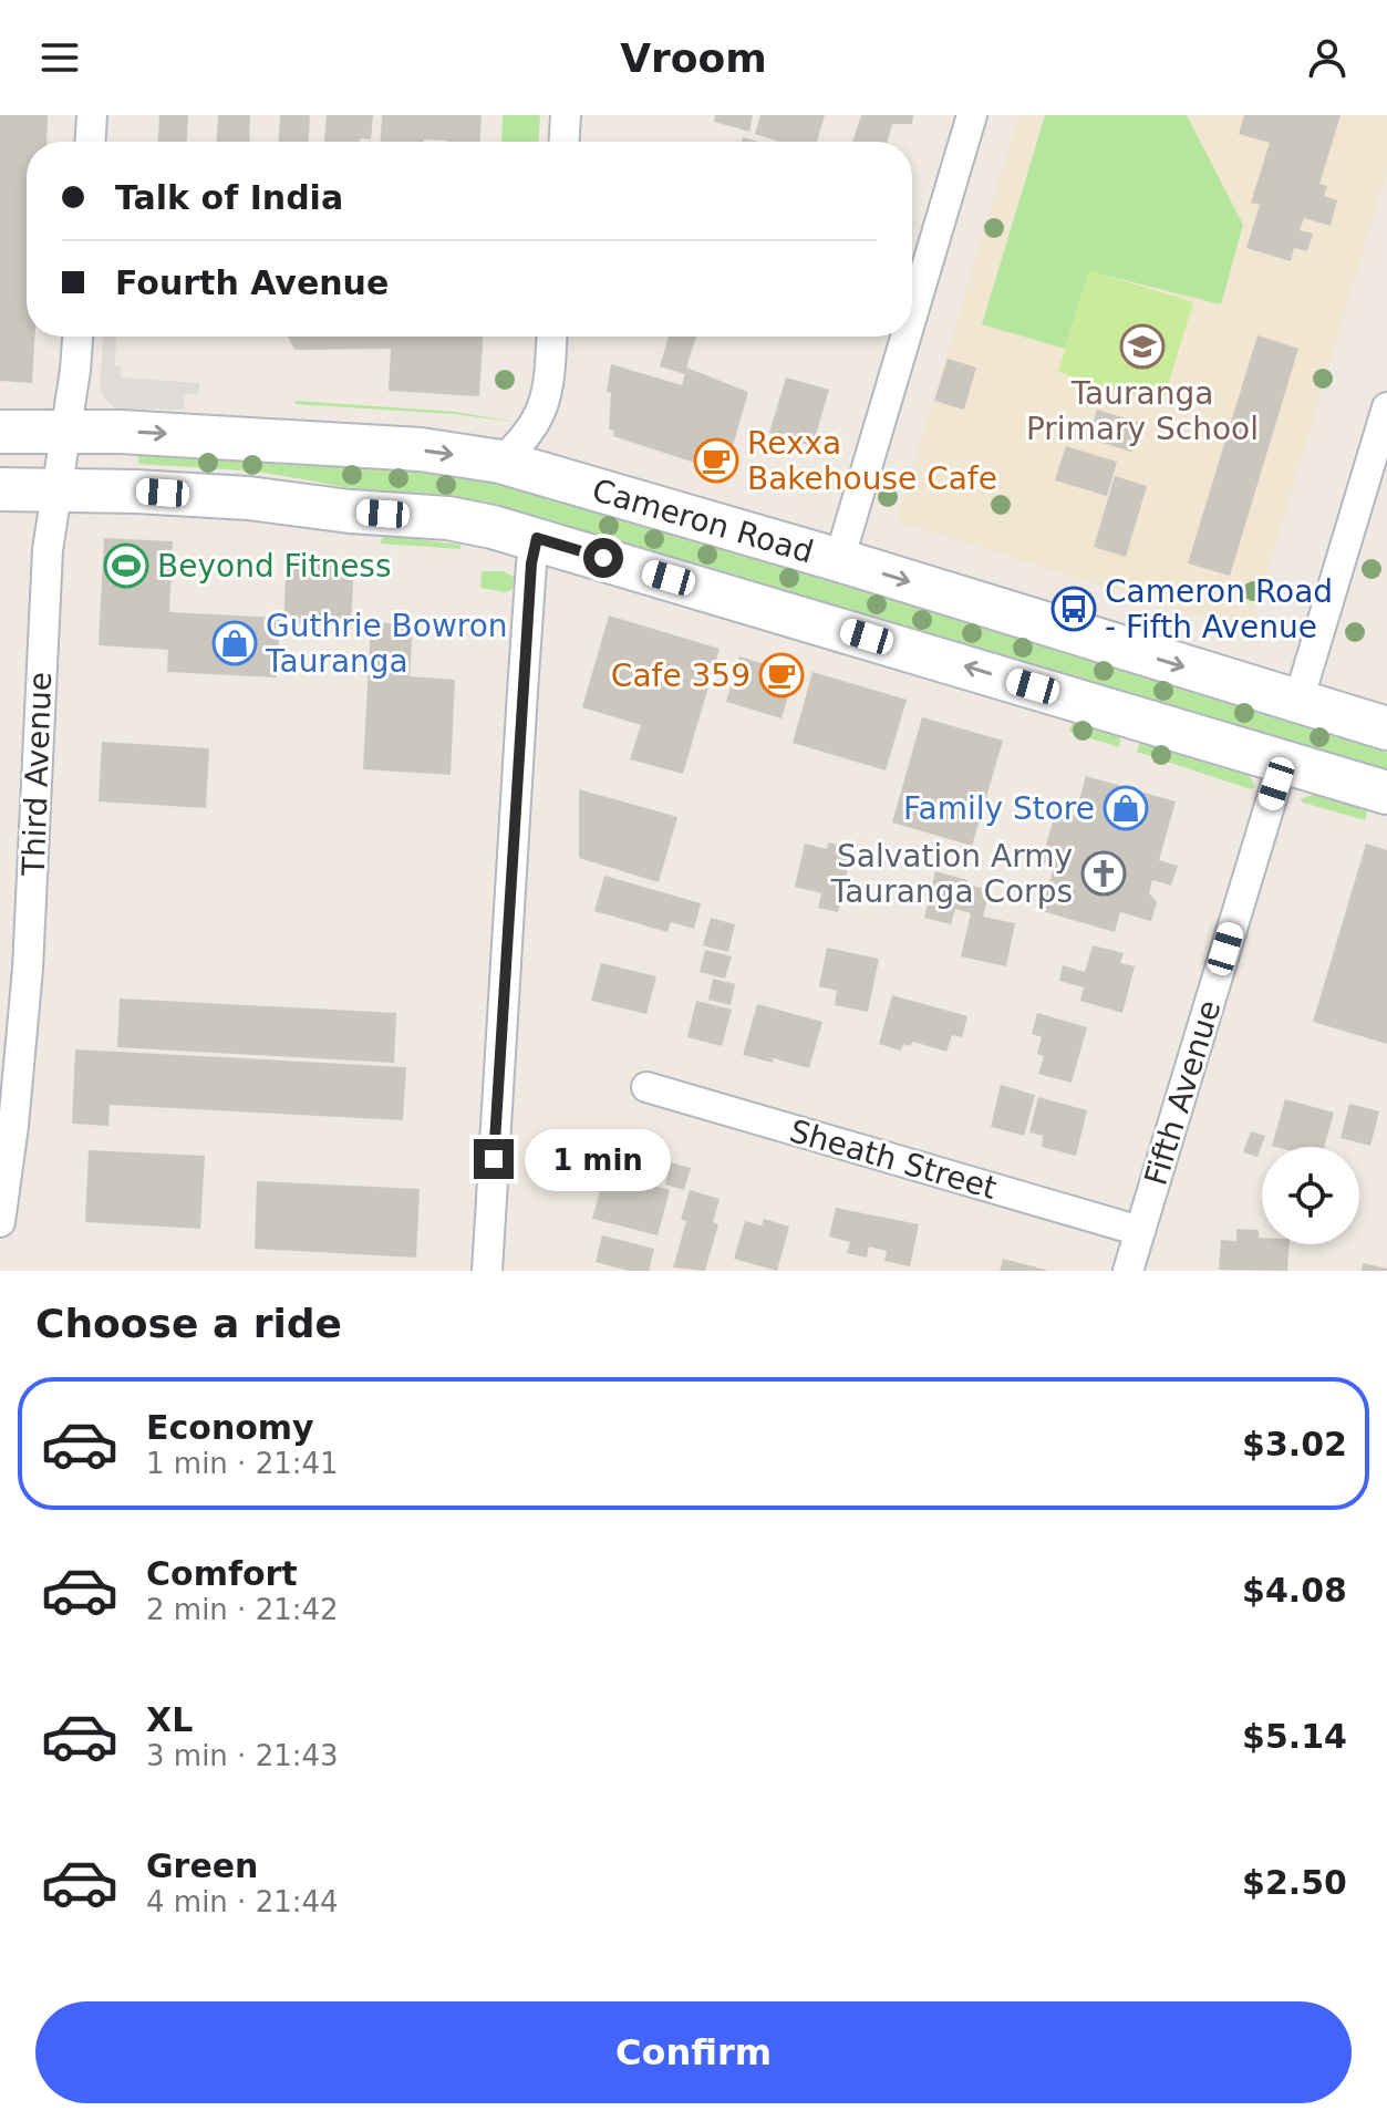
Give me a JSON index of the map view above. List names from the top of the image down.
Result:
{
  "streets": {
    "main road": ["Cameron Road"],
    "street": ["Third Avenue", "Fifth Avenue", "Sheath Street"]
  },
  "crossings": [
    ["Cameron Road", "Third Avenue"],
    ["Cameron Road", "Fifth Avenue"],
    ["Fifth Avenue", "Sheath Street"]
  ],
  "places": {
    "school or university": ["Tauranga Primary School"],
    "cafe": ["Rexxa Bakehouse Cafe", "Cafe 359"],
    "sports": ["Beyond Fitness"],
    "bus stop": ["Cameron Road - Fifth Avenue"],
    "shop": ["Guthrie Bowron Tauranga", "Family Store"],
    "church": ["Salvation Army Tauranga Corps"]
  },
  "page": {
    "header": "Vroom",
    "banner": ["Talk of India", "Fourth Avenue"],
    "bubble": "1 min",
    "heading": "Choose a ride",
    "list": [
      {
        "name": "Economy",
        "note": "1 min · 21:41",
        "value": "$3.02"
      },
      {
        "name": "Comfort",
        "note": "2 min · 21:42",
        "value": "$4.08"
      },
      {
        "name": "XL",
        "note": "3 min · 21:43",
        "value": "$5.14"
      },
      {
        "name": "Green",
        "note": "4 min · 21:44",
        "value": "$2.50"
      }
    ],
    "buttons": "Confirm"
  }
}
